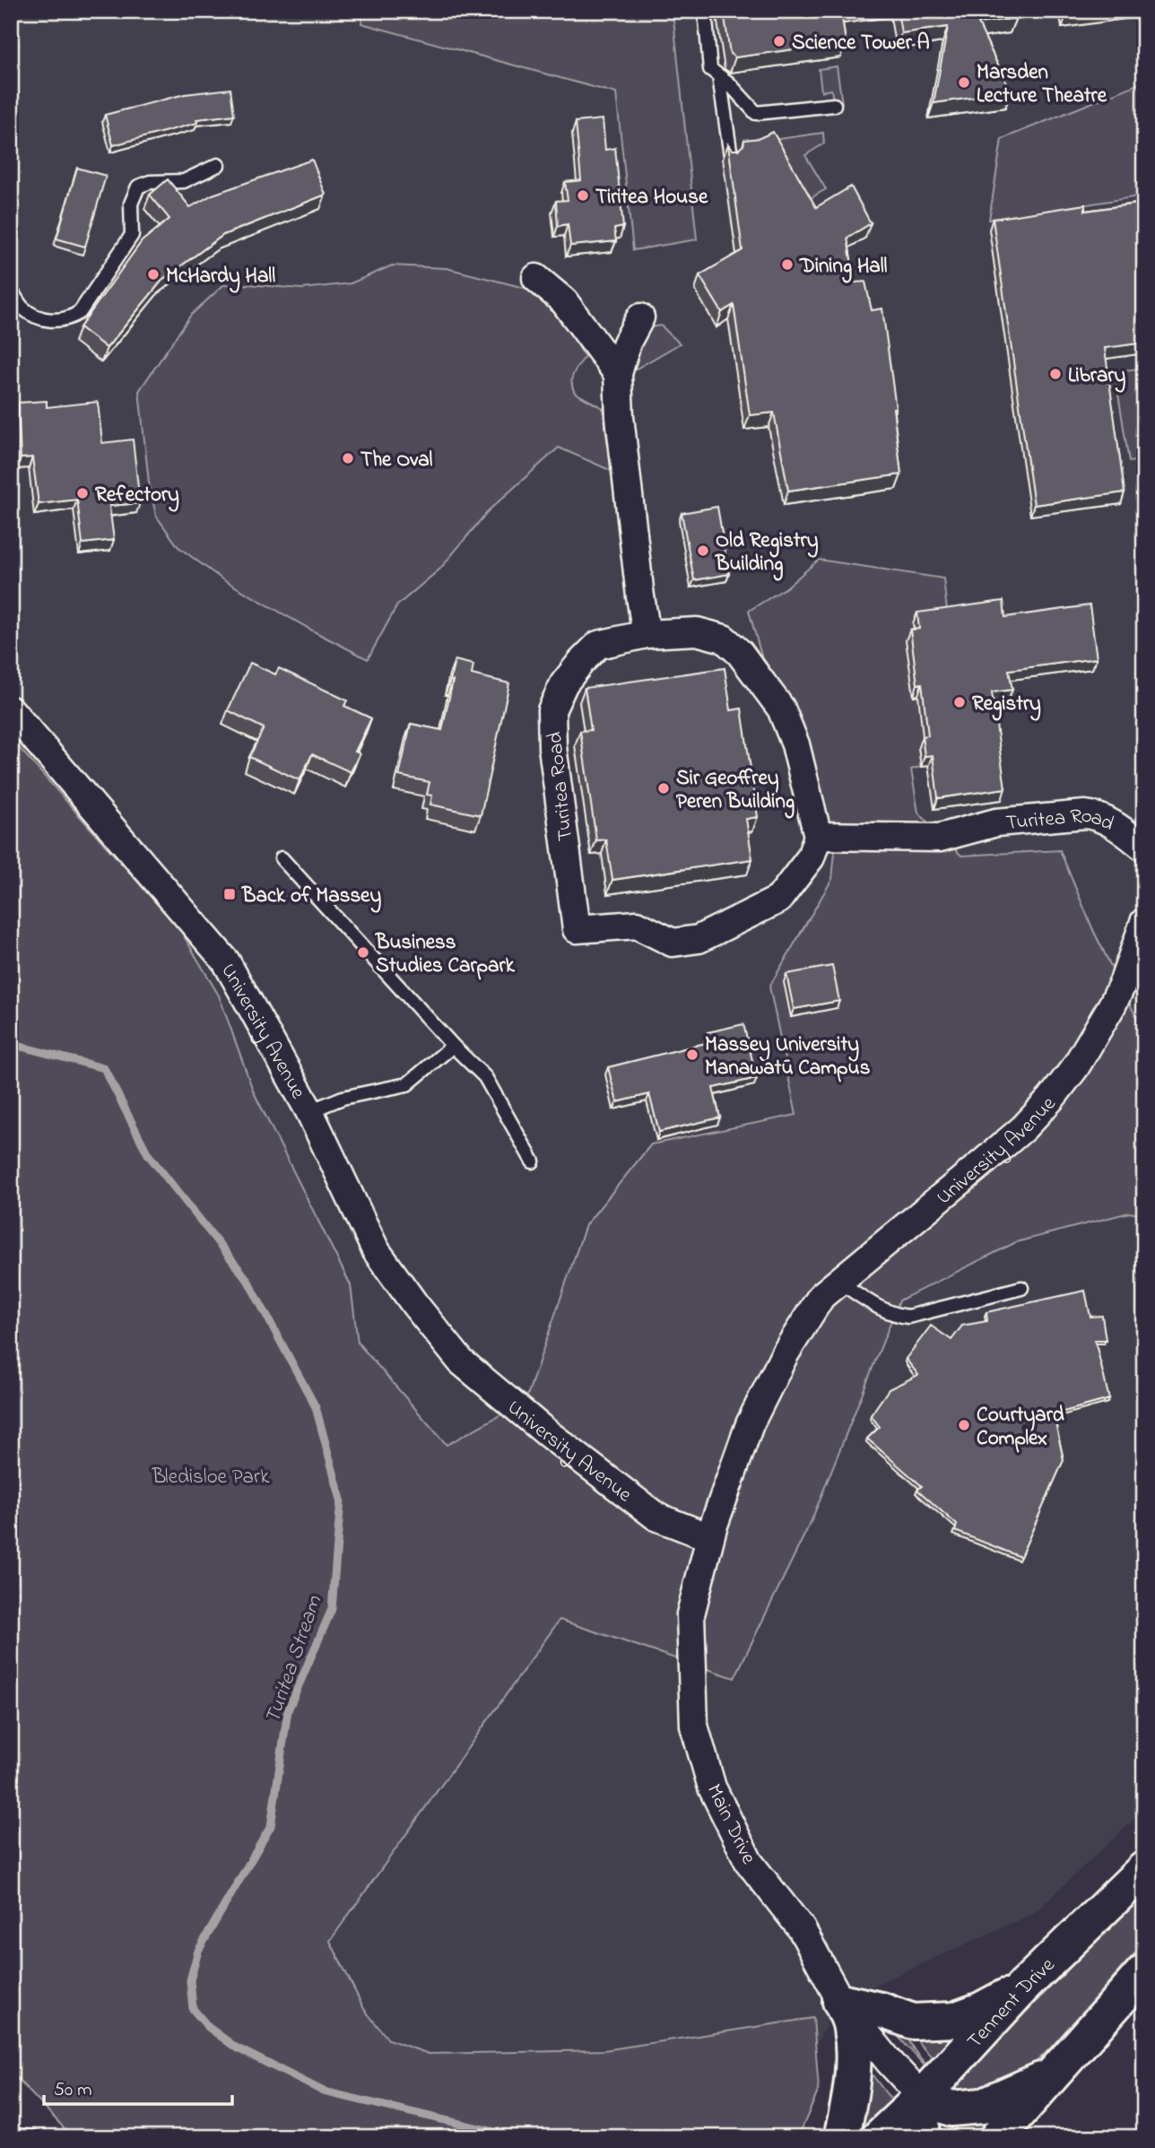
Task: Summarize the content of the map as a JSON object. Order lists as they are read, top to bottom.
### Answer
{
  "streets": {
    "main road": ["Tennent Drive"],
    "street": ["Turitea Road", "University Avenue", "Main Drive"]
  },
  "crossings": [
    ["University Avenue", "Main Drive"],
    ["Main Drive", "Tennent Drive"]
  ],
  "water": ["Turitea Stream"],
  "parks": ["Bledisloe Park"],
  "places": {
    "other": [
      "Science Tower A",
      "Marsden Lecture Theatre",
      "Tiritea House",
      "Dining Hall",
      "McHardy Hall",
      "Library",
      "The Oval",
      "Refectory",
      "Old Registry Building",
      "Registry",
      "Sir Geoffrey Peren Building",
      "Business Studies Carpark",
      "Massey University Manawatū Campus",
      "Courtyard Complex"
    ],
    "transit": ["Back of Massey"]
  },
  "scale_bar": "50 m"
}
